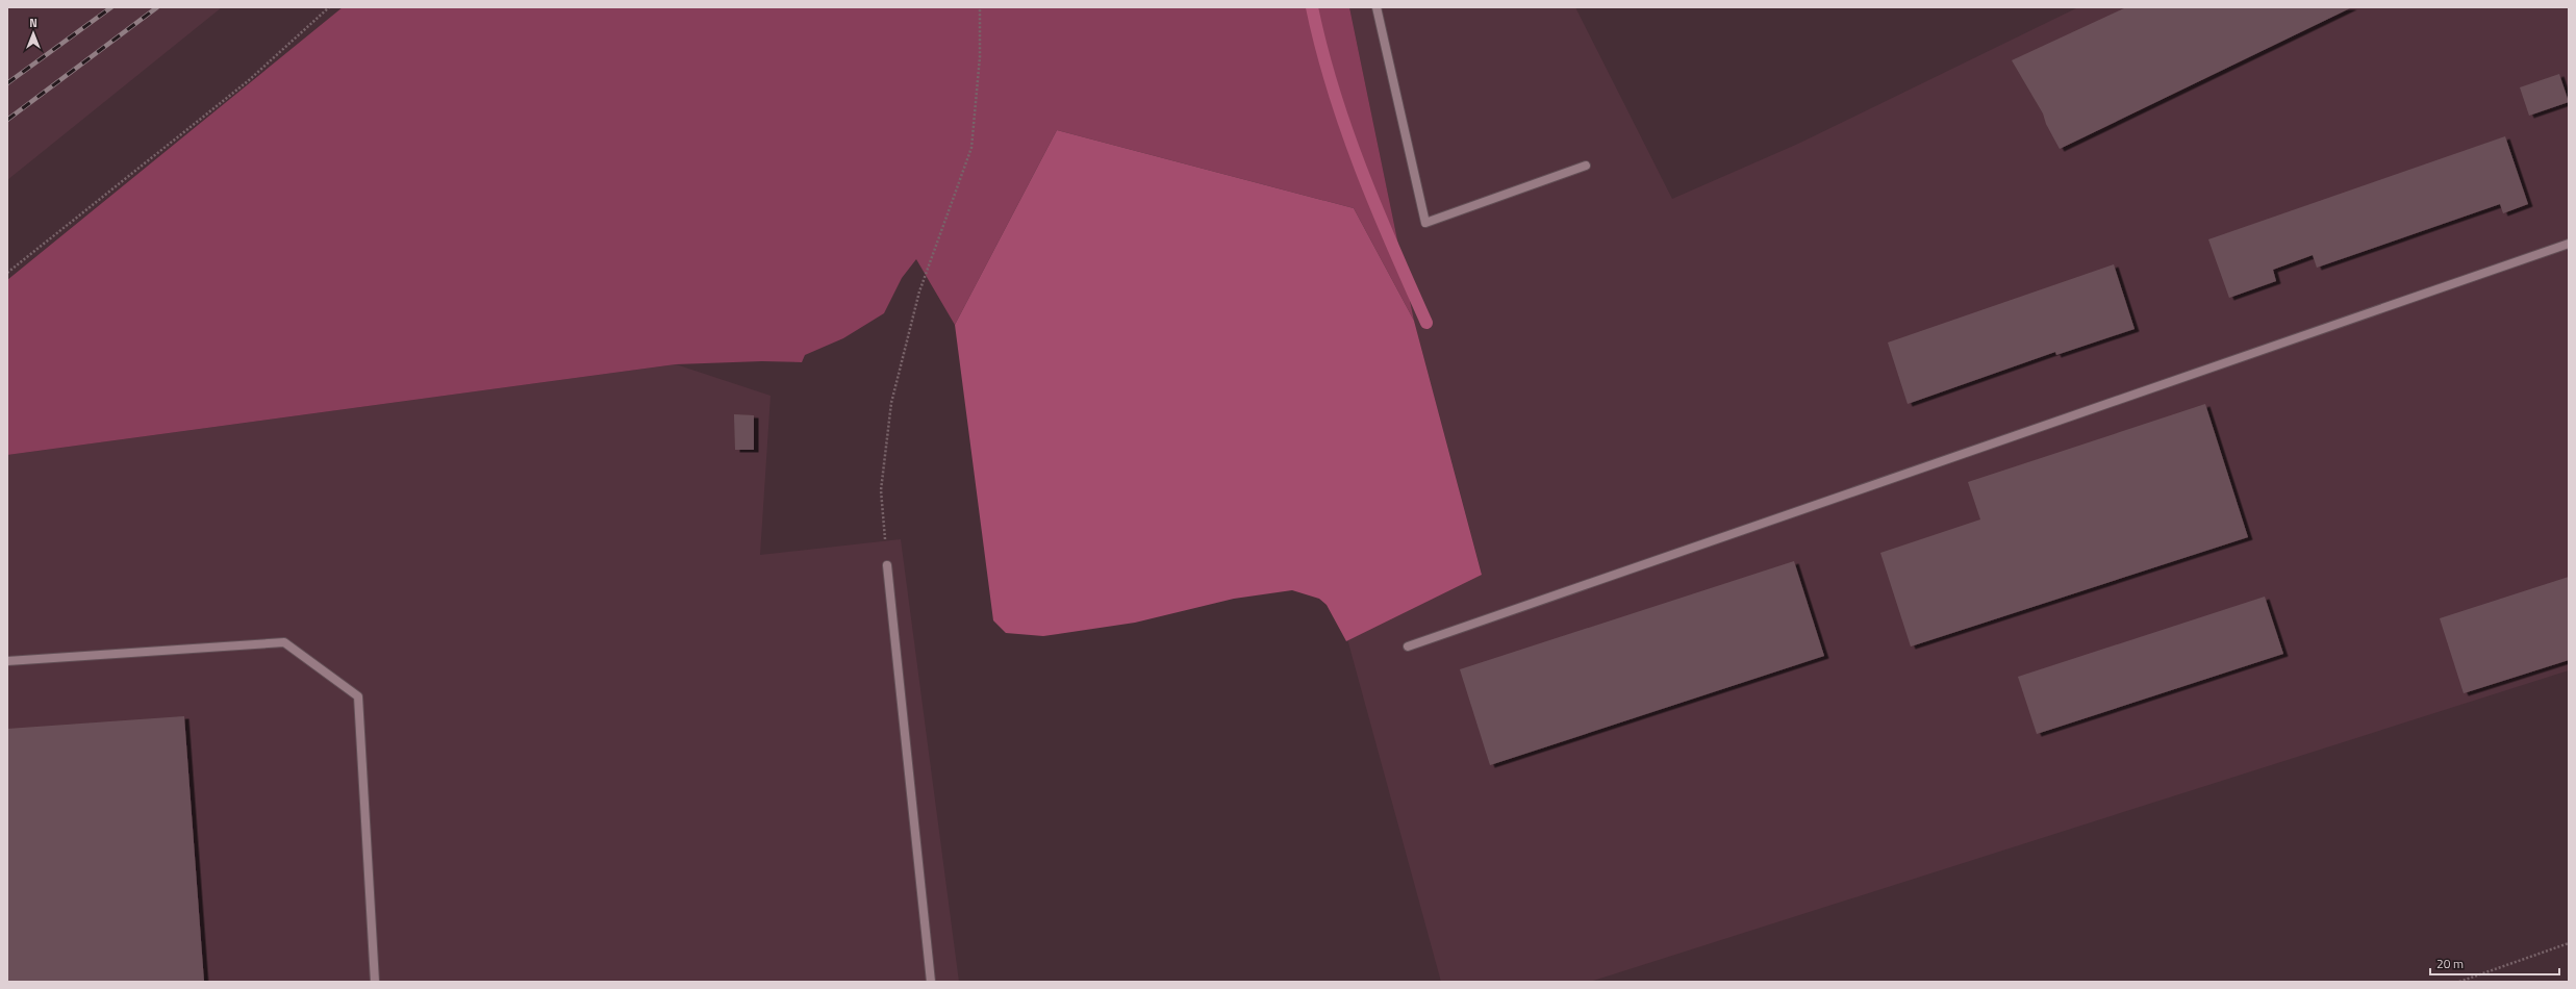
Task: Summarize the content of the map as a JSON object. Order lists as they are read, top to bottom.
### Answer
{
  "scale_bar": "20 m",
  "north": "top"
}
